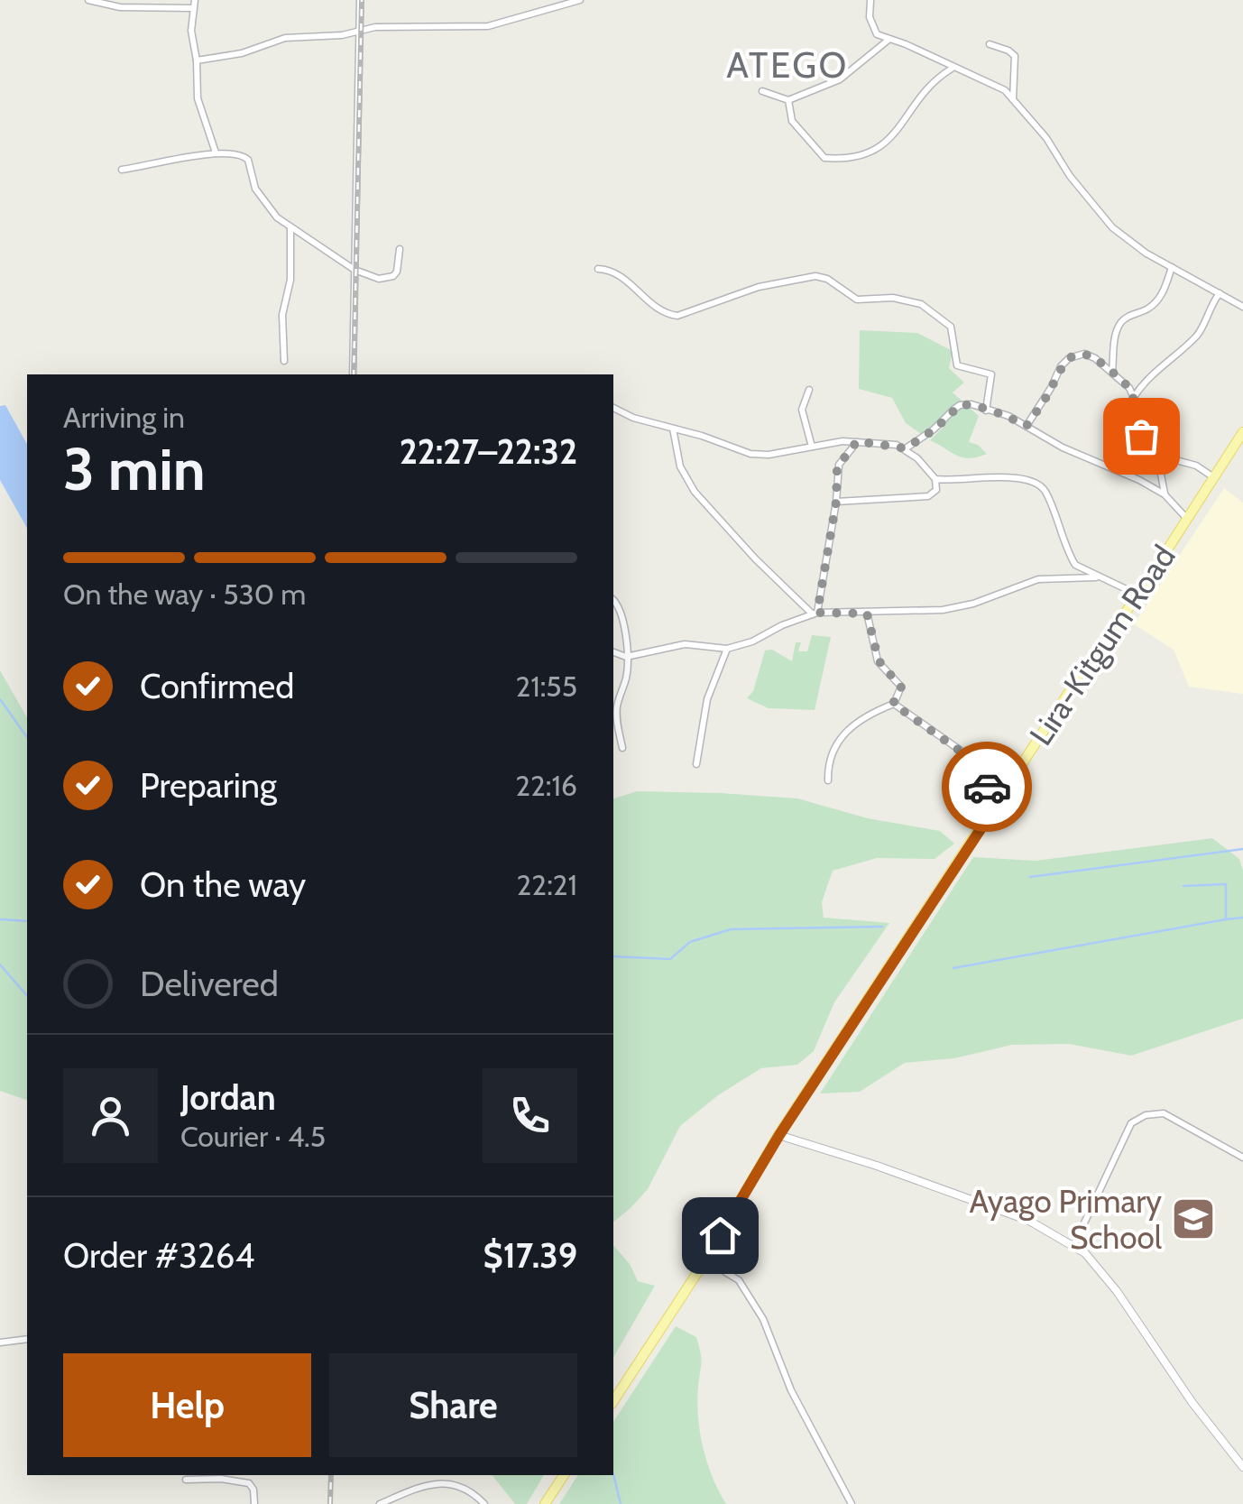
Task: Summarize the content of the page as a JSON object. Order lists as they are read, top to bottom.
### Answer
{
  "streets": {
    "main road": ["Lira-Kitgum Road"]
  },
  "districts": ["ATEGO"],
  "places": {
    "school or university": ["Ayago Primary School"]
  },
  "page": {
    "heading": ["3 min", "Arriving in", "22:27–22:32"],
    "panel": [
      "Jordan",
      "Courier · 4.5",
      "Order #3264",
      "$17.39"
    ],
    "bar": "On the way · 530 m",
    "list": [
      ["Confirmed", "21:55"],
      ["Preparing", "22:16"],
      ["On the way", "22:21"],
      "Delivered"
    ],
    "buttons": ["Help", "Share"]
  }
}
